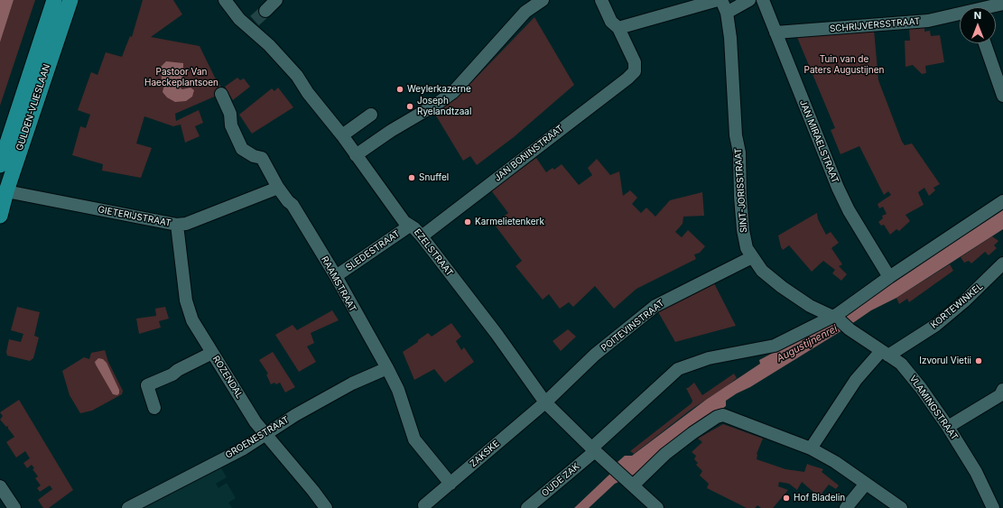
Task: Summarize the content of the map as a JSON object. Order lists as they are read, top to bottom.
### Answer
{
  "streets": {
    "main road": ["GULDEN-VLIESLAAN"],
    "street": [
      "SCHRIJVERSSTRAAT",
      "JAN MIRAELSTRAAT",
      "JAN BONINSTRAAT",
      "SINT-JORISSTRAAT",
      "GIETERIJSTRAAT",
      "SLEDESTRAAT",
      "EZELSTRAAT",
      "RAAMSTRAAT",
      "KORTEWINKEL",
      "POITEVINSTRAAT",
      "ROZENDAL",
      "VLAMINGSTRAAT",
      "GROENESTRAAT",
      "ZAKSKE",
      "OUDE ZAK"
    ]
  },
  "crossings": [
    ["SCHRIJVERSSTRAAT", "JAN MIRAELSTRAAT"],
    ["GULDEN-VLIESLAAN", "GIETERIJSTRAAT"],
    ["JAN BONINSTRAAT", "EZELSTRAAT"],
    ["SINT-JORISSTRAAT", "POITEVINSTRAAT"],
    ["SINT-JORISSTRAAT", "VLAMINGSTRAAT"],
    ["SINT-JORISSTRAAT", "OUDE ZAK"],
    ["GIETERIJSTRAAT", "RAAMSTRAAT"],
    ["GIETERIJSTRAAT", "ROZENDAL"],
    ["SLEDESTRAAT", "EZELSTRAAT"],
    ["SLEDESTRAAT", "RAAMSTRAAT"],
    ["EZELSTRAAT", "POITEVINSTRAAT"],
    ["EZELSTRAAT", "ZAKSKE"],
    ["EZELSTRAAT", "OUDE ZAK"],
    ["RAAMSTRAAT", "GROENESTRAAT"],
    ["RAAMSTRAAT", "ZAKSKE"],
    ["KORTEWINKEL", "VLAMINGSTRAAT"],
    ["POITEVINSTRAAT", "ZAKSKE"],
    ["ROZENDAL", "GROENESTRAAT"]
  ],
  "water": ["Augustijnenrei"],
  "parks": ["Tuin van de Paters Augustijnen", "Pastoor Van Haeckeplantsoen"],
  "places": [
    "Weylerkazerne",
    "Joseph Ryelandtzaal",
    "Snuffel",
    "Karmelietenkerk",
    "Izvorul Vietii",
    "Hof Bladelin"
  ],
  "north": "top"
}
